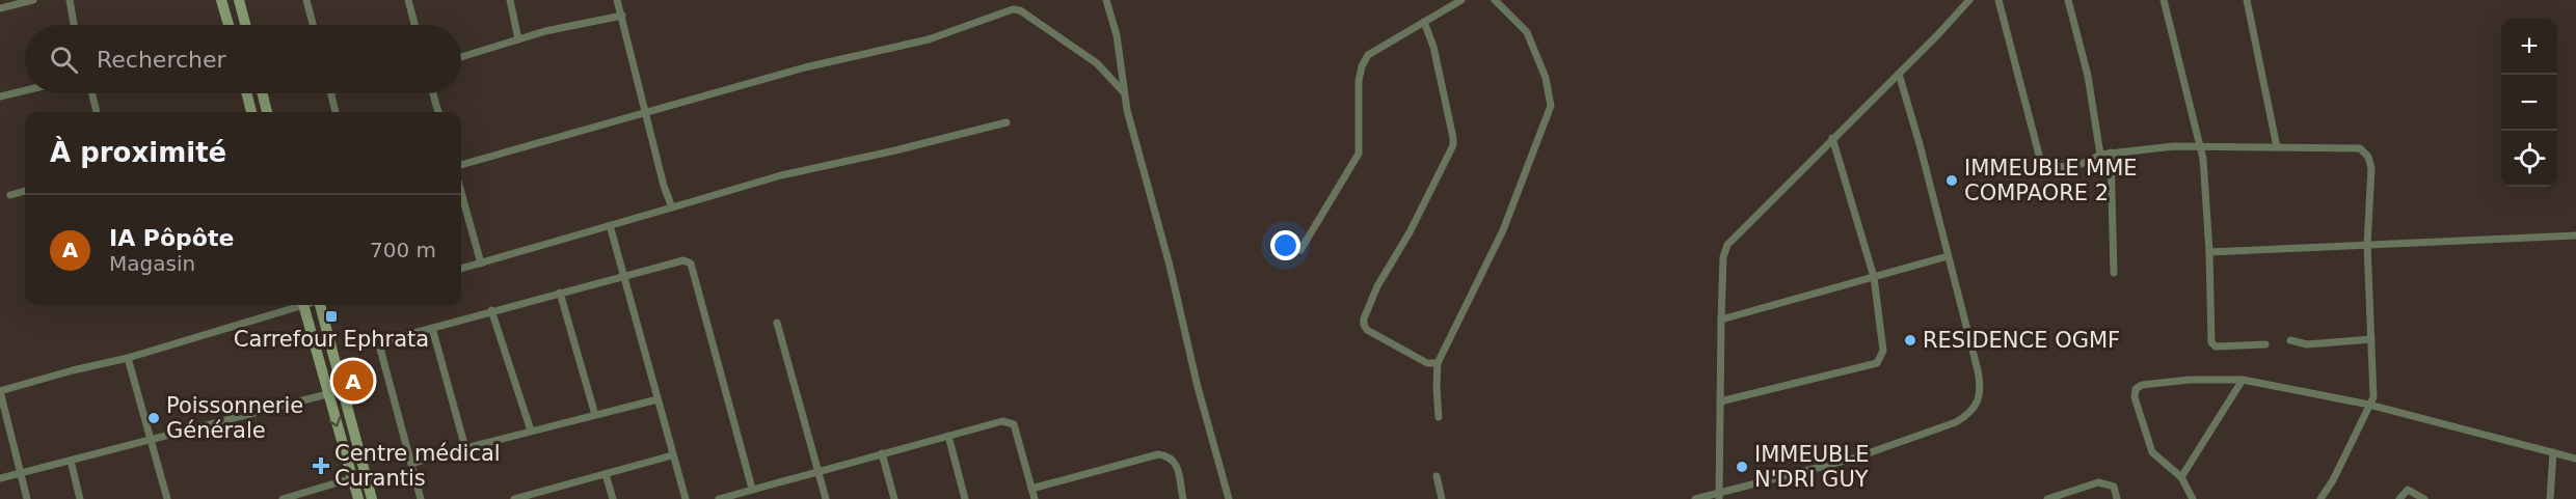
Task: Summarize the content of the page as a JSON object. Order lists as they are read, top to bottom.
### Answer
{
  "places": {
    "other": [
      "IMMEUBLE MME COMPAORE 2",
      "RESIDENCE OGMF",
      "Poissonnerie Générale",
      "IMMEUBLE N'DRI GUY"
    ],
    "transit": ["Carrefour Ephrata"],
    "health": ["Centre médical Curantis"]
  },
  "page": {
    "map_buttons": ["+", "−"],
    "search": "Rechercher",
    "heading": "À proximité",
    "list": [
      {
        "mark": "A",
        "name": "IA Pôpôte",
        "note": "Magasin",
        "value": "700 m"
      }
    ],
    "pins": "A"
  }
}
